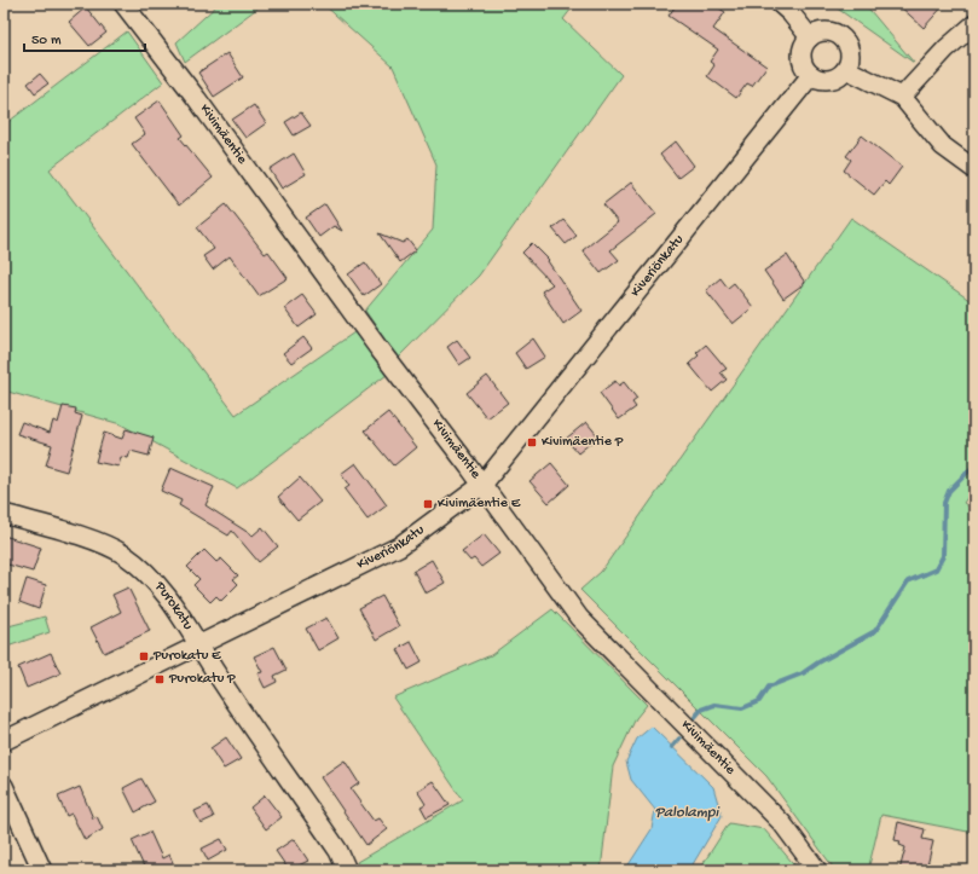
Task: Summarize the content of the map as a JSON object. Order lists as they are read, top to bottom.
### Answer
{
  "streets": {
    "street": ["Kivimäentie", "Kiveriönkatu", "Purokatu"]
  },
  "crossings": [
    ["Kivimäentie", "Kiveriönkatu"],
    ["Kiveriönkatu", "Purokatu"]
  ],
  "water": ["Palolampi"],
  "places": {
    "transit": [
      "Kivimäentie P",
      "Kivimäentie E",
      "Purokatu E",
      "Purokatu P"
    ]
  },
  "scale_bar": "50 m"
}
